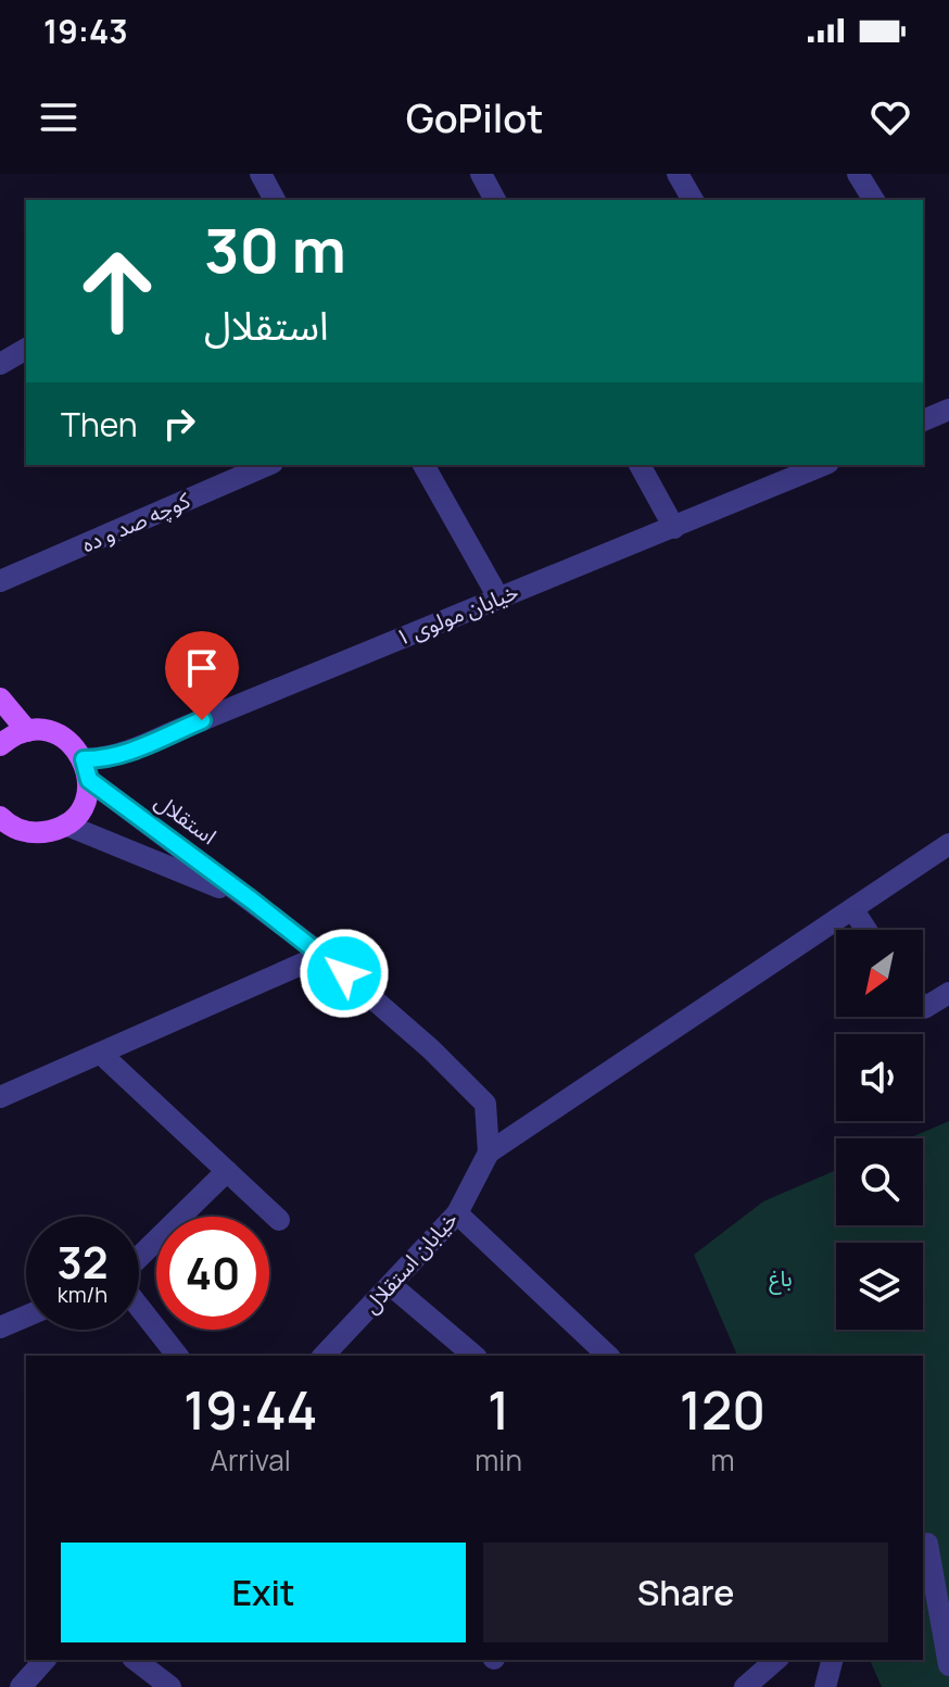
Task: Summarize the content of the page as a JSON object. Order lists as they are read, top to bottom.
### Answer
{
  "streets": {
    "street": [
      "کوچه صد و ده",
      "خیابان مولوی ۱",
      "استقلال",
      "خیابان استقلال"
    ]
  },
  "crossings": [
    ["خیابان مولوی ۱", "استقلال"]
  ],
  "parks": ["باغ"],
  "north": "bottom left",
  "page": {
    "status": "19:43",
    "header": "GoPilot",
    "turn": ["30 m", "استقلال"],
    "then": "Then",
    "speed": "32 km/h",
    "limit": "40",
    "eta": [
      "19:44",
      "Arrival",
      "1",
      "min",
      "120",
      "m"
    ],
    "buttons": ["Exit", "Share"]
  }
}
